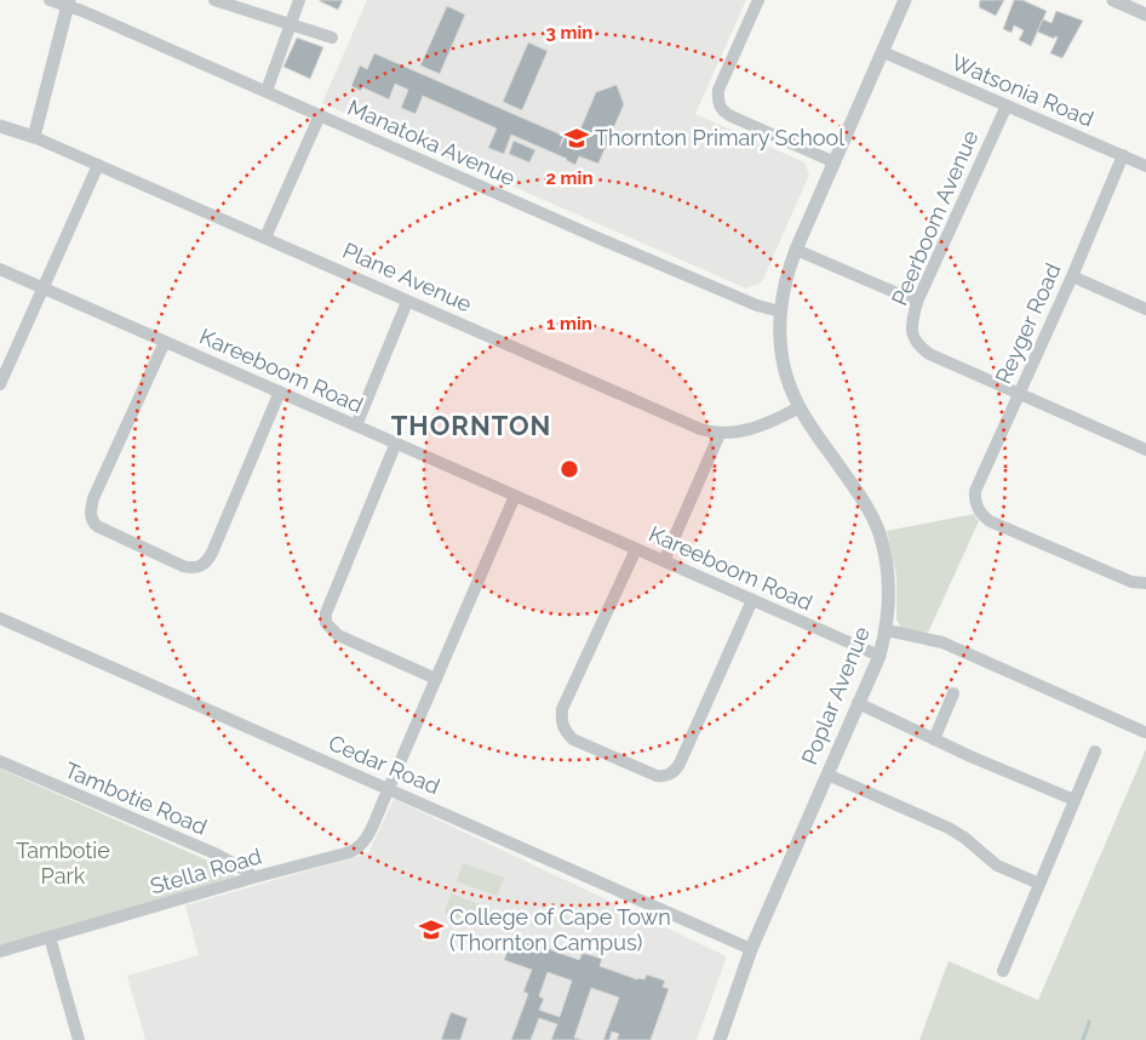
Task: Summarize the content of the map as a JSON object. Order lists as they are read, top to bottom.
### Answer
{
  "streets": {
    "street": [
      "Watsonia Road",
      "Manatoka Avenue",
      "Peerboom Avenue",
      "Plane Avenue",
      "Reyger Road",
      "Kareeboom Road",
      "Poplar Avenue",
      "Cedar Road",
      "Tambotie Road",
      "Stella Road"
    ]
  },
  "crossings": [
    ["Watsonia Road", "Peerboom Avenue"],
    ["Watsonia Road", "Reyger Road"],
    ["Watsonia Road", "Poplar Avenue"],
    ["Manatoka Avenue", "Poplar Avenue"],
    ["Peerboom Avenue", "Reyger Road"],
    ["Plane Avenue", "Poplar Avenue"],
    ["Kareeboom Road", "Poplar Avenue"],
    ["Kareeboom Road", "Stella Road"],
    ["Poplar Avenue", "Cedar Road"],
    ["Cedar Road", "Stella Road"],
    ["Tambotie Road", "Stella Road"]
  ],
  "districts": ["THORNTON"],
  "parks": ["Tambotie Park"],
  "places": {
    "school or university": ["Thornton Primary School", "College of Cape Town (Thornton Campus)"]
  },
  "rings": ["3 min", "2 min", "1 min"]
}
